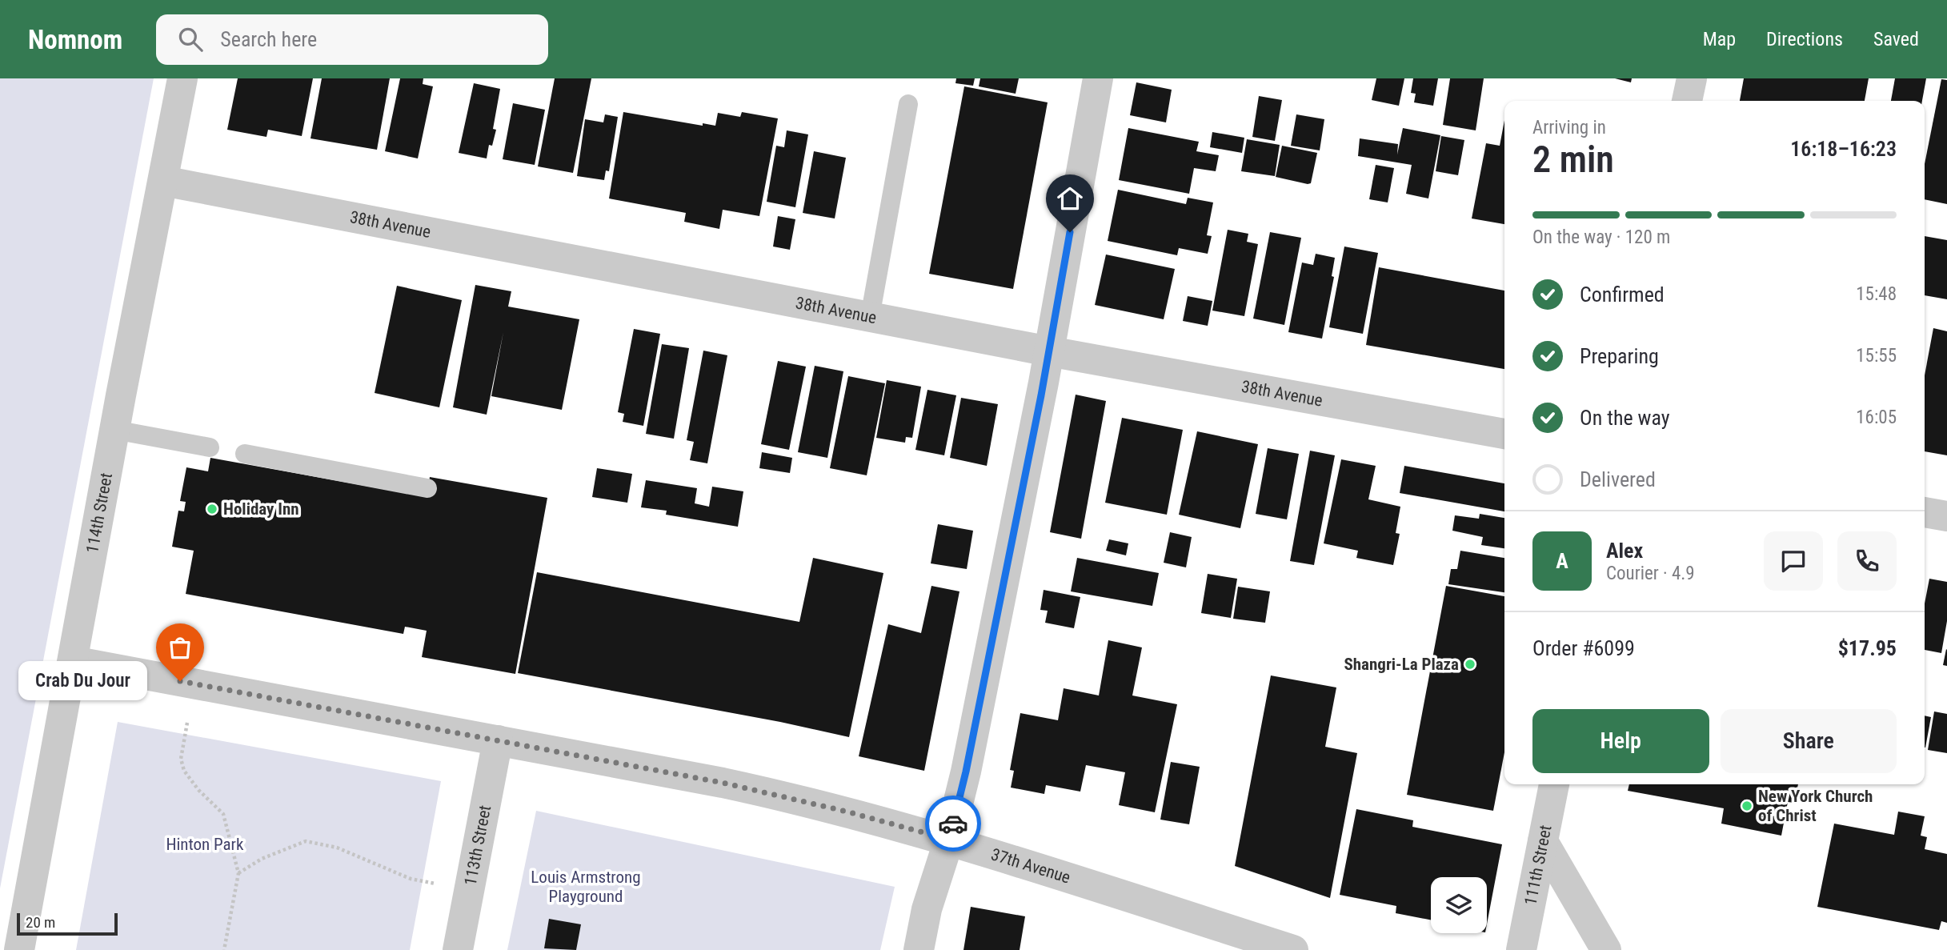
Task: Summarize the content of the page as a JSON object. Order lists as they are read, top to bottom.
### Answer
{
  "streets": {
    "street": [
      "38th Avenue",
      "114th Street",
      "113th Street",
      "111th Street",
      "37th Avenue"
    ]
  },
  "crossings": [
    ["38th Avenue", "114th Street"],
    ["114th Street", "37th Avenue"],
    ["113th Street", "37th Avenue"]
  ],
  "parks": ["Hinton Park", "Louis Armstrong Playground"],
  "places": [
    "Holiday Inn",
    "Shangri-La Plaza",
    "Crab Du Jour",
    "New York Church of Christ"
  ],
  "scale_bar": "20 m",
  "page": {
    "header": "Nomnom",
    "search": "Search here",
    "nav": ["Map", "Directions", "Saved"],
    "heading": ["2 min", "Arriving in", "16:18–16:23"],
    "panel": [
      "Alex",
      "Courier · 4.9",
      "Order #6099",
      "$17.95"
    ],
    "bar": "On the way · 120 m",
    "list": [
      ["Confirmed", "15:48"],
      ["Preparing", "15:55"],
      ["On the way", "16:05"],
      "Delivered"
    ],
    "round": "A",
    "bubble": "Crab Du Jour",
    "buttons": ["Help", "Share"],
    "scale": "20 m"
  }
}
